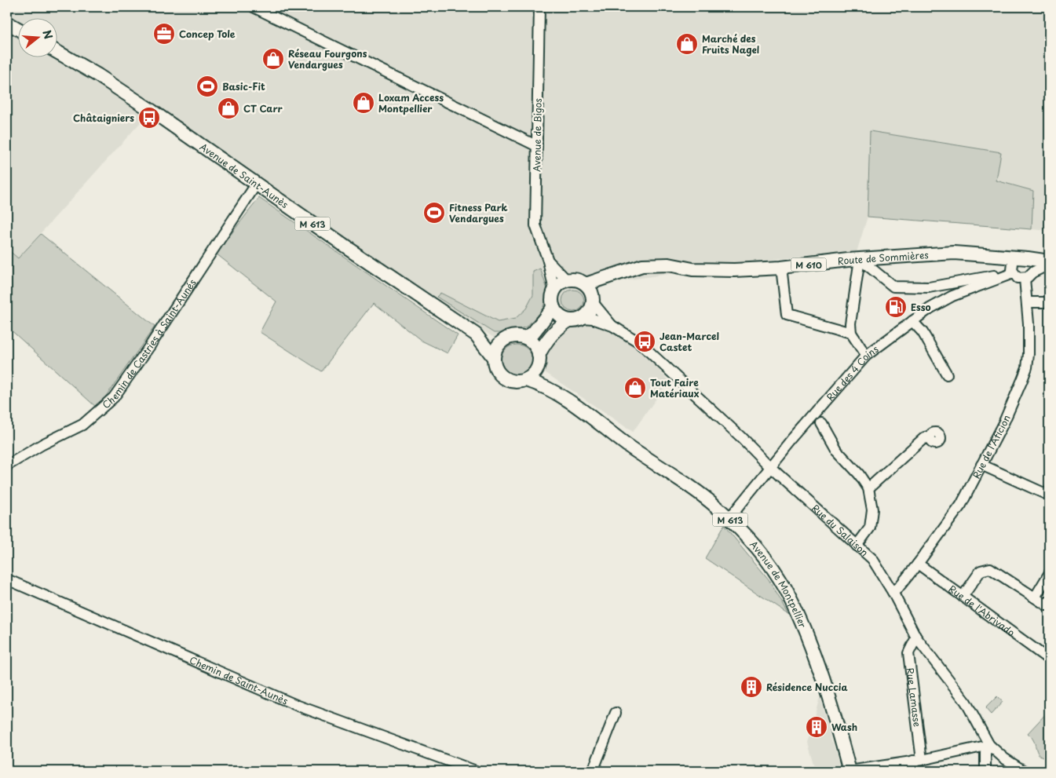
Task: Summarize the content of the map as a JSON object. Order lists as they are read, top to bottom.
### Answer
{
  "streets": {
    "main road": [
      "Avenue de Saint-Aunès",
      "M 613",
      "Route de Sommières",
      "M 610",
      "Avenue de Montpellier"
    ],
    "street": [
      "Avenue de Bigos",
      "Chemin de Castries à Saint-Aunés",
      "Rue des 4 Coins",
      "Rue de l'Aficion",
      "Rue du Salaison",
      "Rue de l'Abrivado",
      "Chemin de Saint-Aunès",
      "Rue Lamasse"
    ]
  },
  "crossings": [
    ["Avenue de Bigos", "Route de Sommières"],
    ["Avenue de Bigos", "Rue du Salaison"],
    ["Avenue de Saint-Aunès", "Chemin de Castries à Saint-Aunés"],
    ["Avenue de Saint-Aunès", "Avenue de Montpellier"],
    ["Route de Sommières", "Rue des 4 Coins"],
    ["Route de Sommières", "Rue de l'Aficion"],
    ["Route de Sommières", "Rue du Salaison"],
    ["Rue des 4 Coins", "Rue de l'Aficion"],
    ["Rue des 4 Coins", "Rue du Salaison"],
    ["Rue des 4 Coins", "Avenue de Montpellier"],
    ["Rue de l'Aficion", "Rue du Salaison"],
    ["Rue de l'Aficion", "Rue de l'Abrivado"],
    ["Rue du Salaison", "Rue Lamasse"]
  ],
  "places": {
    "office": ["Concep Tole"],
    "shop": [
      "Marché des Fruits Nagel",
      "Réseau Fourgons Vendargues",
      "Loxam Access Montpellier",
      "CT Carr",
      "Tout Faire Matériaux"
    ],
    "sports": ["Basic-Fit", "Fitness Park Vendargues"],
    "bus stop": ["Châtaigniers", "Jean-Marcel Castet"],
    "fuel station": ["Esso"],
    "building": ["Résidence Nuccia", "Wash"]
  },
  "north": "right"
}
